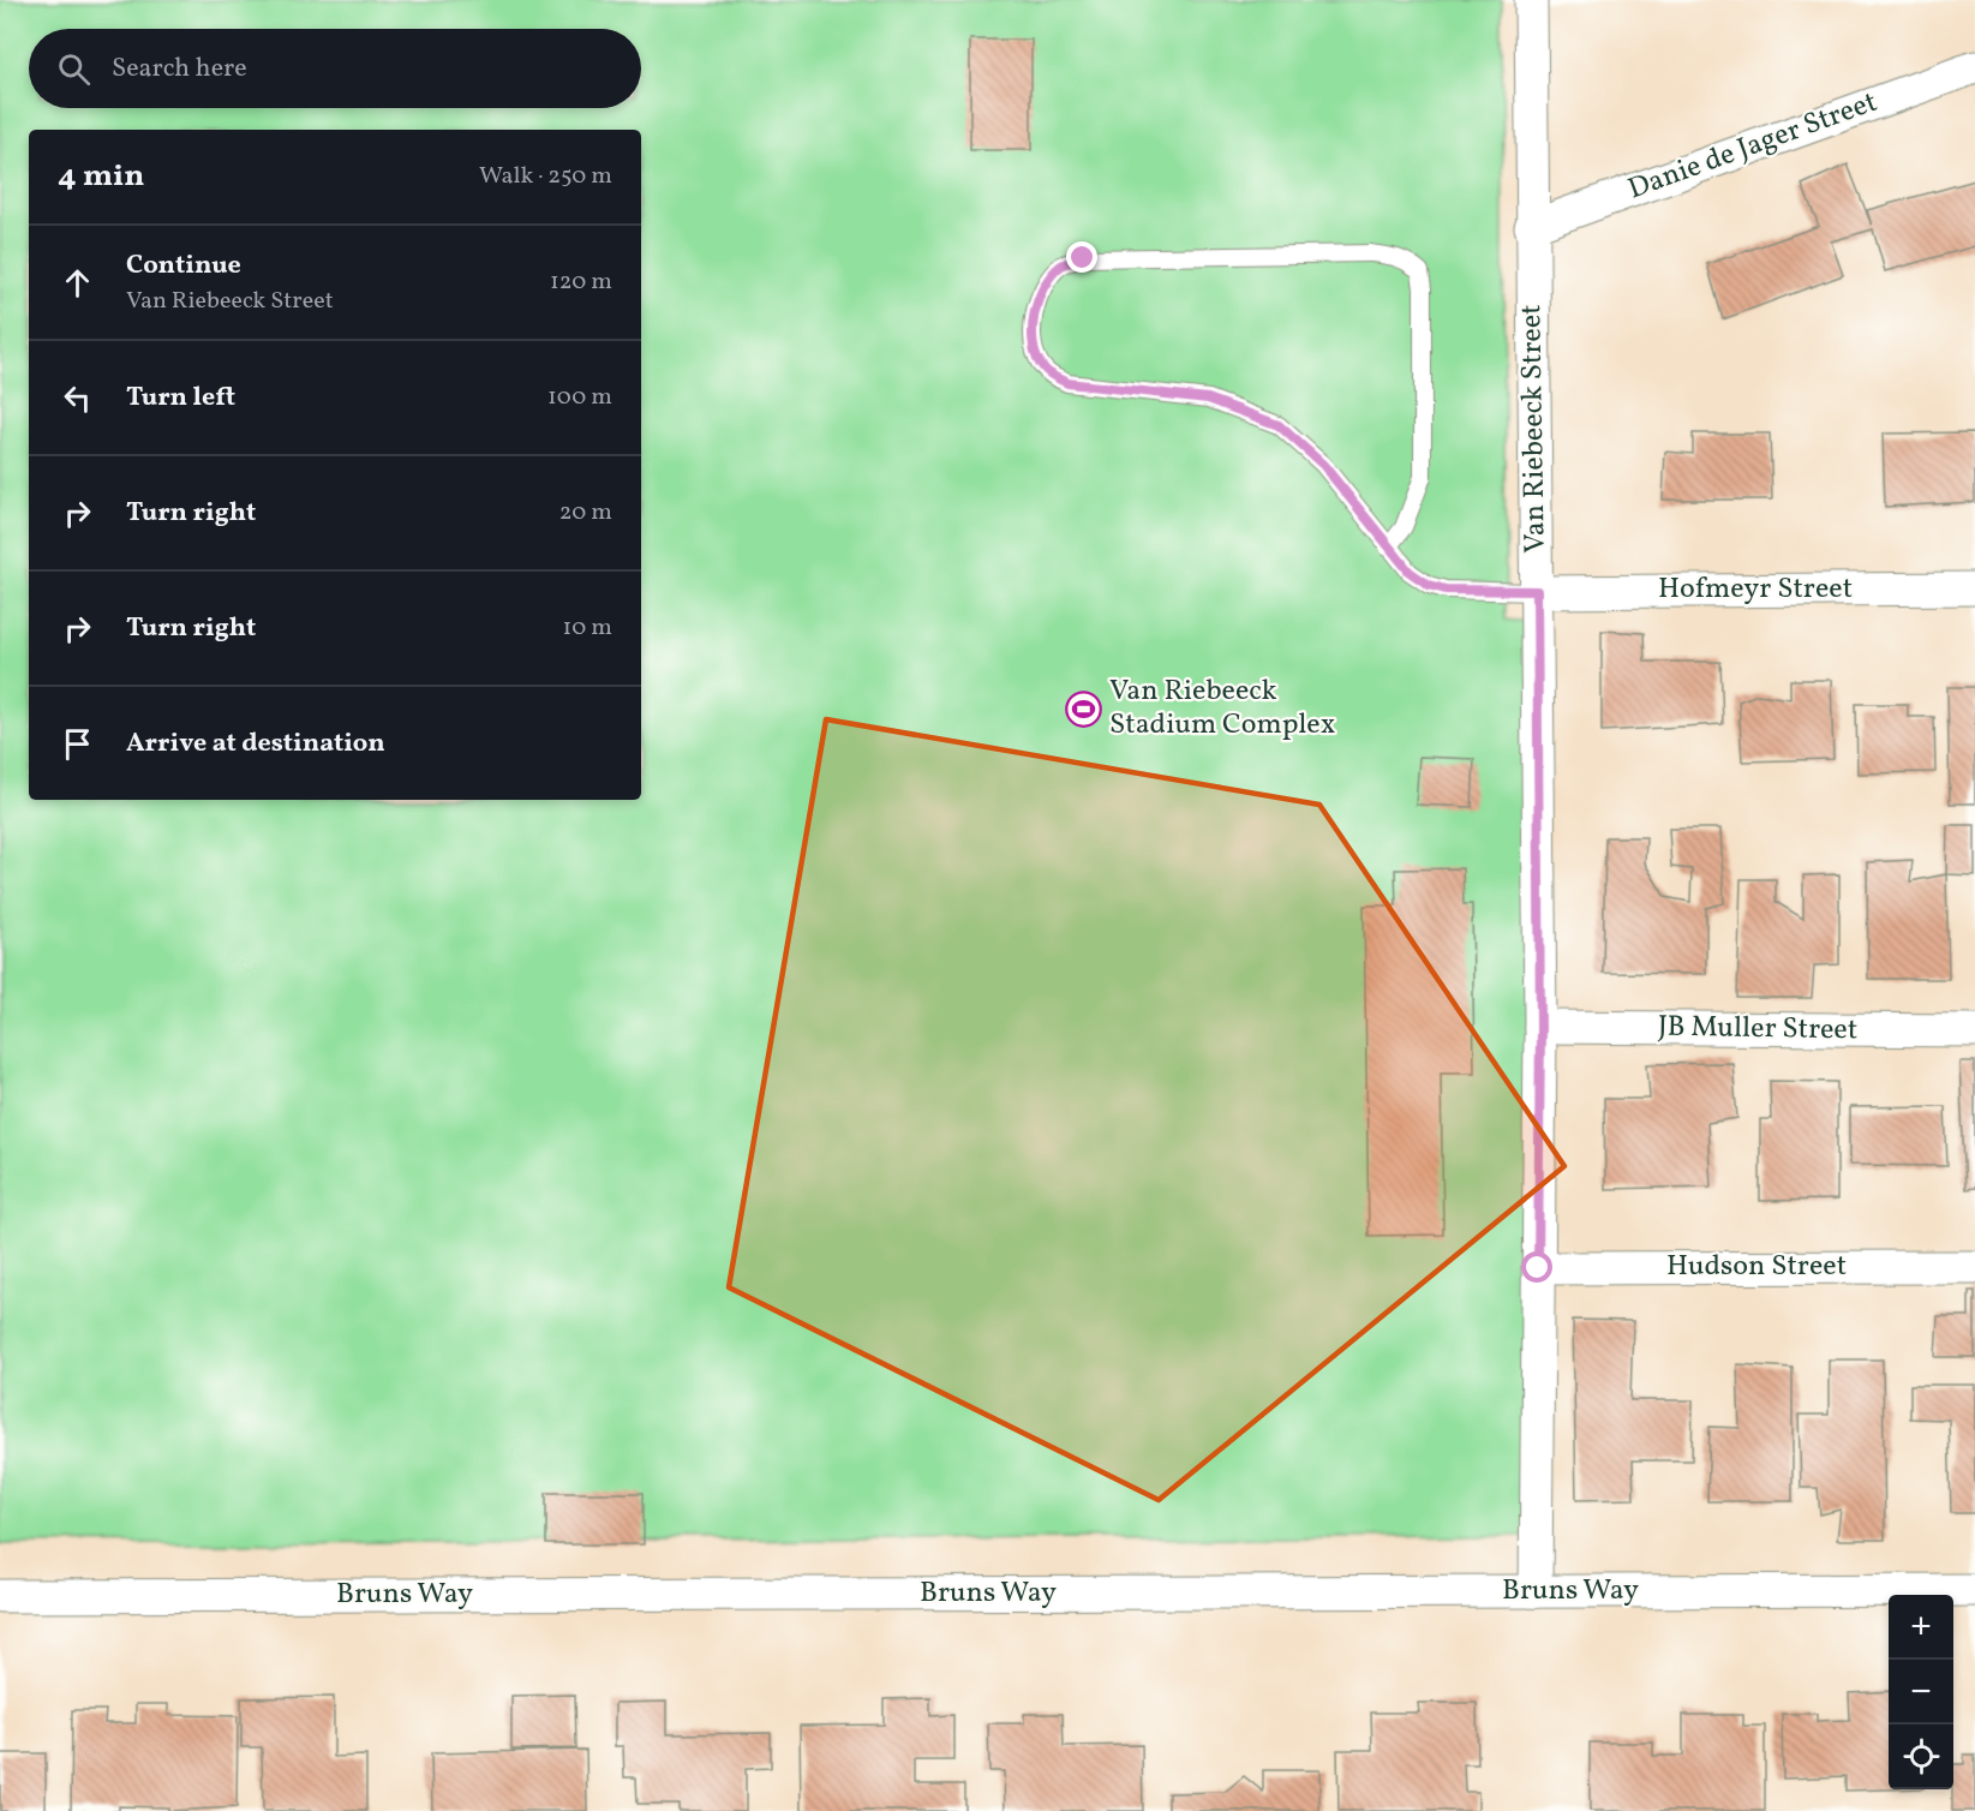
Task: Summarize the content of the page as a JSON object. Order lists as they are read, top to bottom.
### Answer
{
  "streets": {
    "street": [
      "Danie de Jager Street",
      "Van Riebeeck Street",
      "Hofmeyr Street",
      "JB Muller Street",
      "Hudson Street",
      "Bruns Way"
    ]
  },
  "crossings": [
    ["Danie de Jager Street", "Van Riebeeck Street"],
    ["Van Riebeeck Street", "Hofmeyr Street"],
    ["Van Riebeeck Street", "JB Muller Street"],
    ["Van Riebeeck Street", "Hudson Street"],
    ["Van Riebeeck Street", "Bruns Way"]
  ],
  "places": {
    "sports": ["Van Riebeeck Stadium Complex"]
  },
  "page": {
    "search": "Search here",
    "heading": ["4 min", "Walk · 250 m"],
    "list": [
      ["Continue", "Van Riebeeck Street", "120 m"],
      ["Turn left", "100 m"],
      ["Turn right", "20 m"],
      ["Turn right", "10 m"],
      "Arrive at destination"
    ],
    "map_buttons": ["+", "−"]
  }
}
